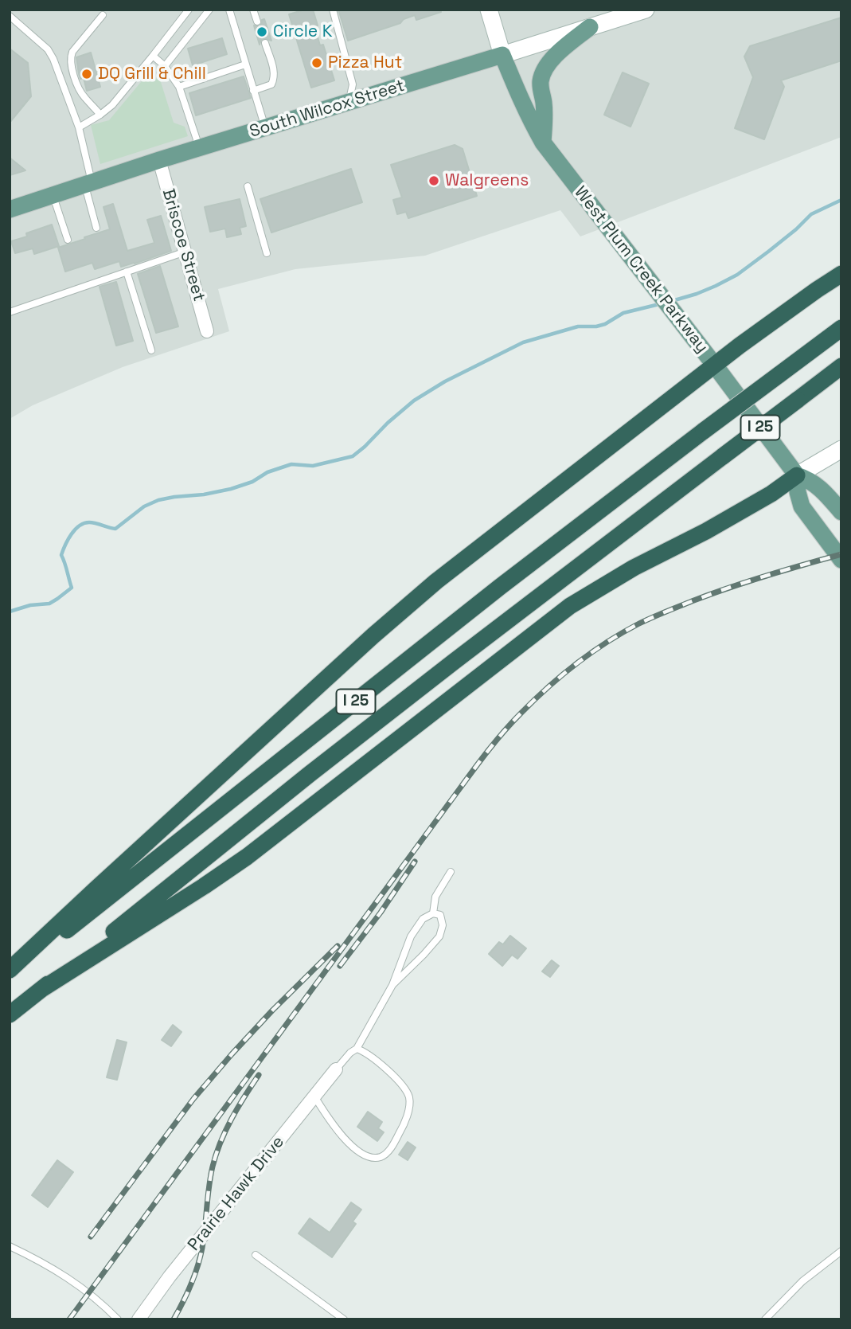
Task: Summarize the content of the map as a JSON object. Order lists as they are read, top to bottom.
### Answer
{
  "streets": {
    "highway": ["I 25"],
    "main road": ["South Wilcox Street", "West Plum Creek Parkway"],
    "street": ["Briscoe Street", "Prairie Hawk Drive"]
  },
  "crossings": [
    ["South Wilcox Street", "Briscoe Street"],
    ["South Wilcox Street", "West Plum Creek Parkway"]
  ],
  "places": [
    "Circle K",
    "Pizza Hut",
    "DQ Grill & Chill",
    "Walgreens"
  ]
}
